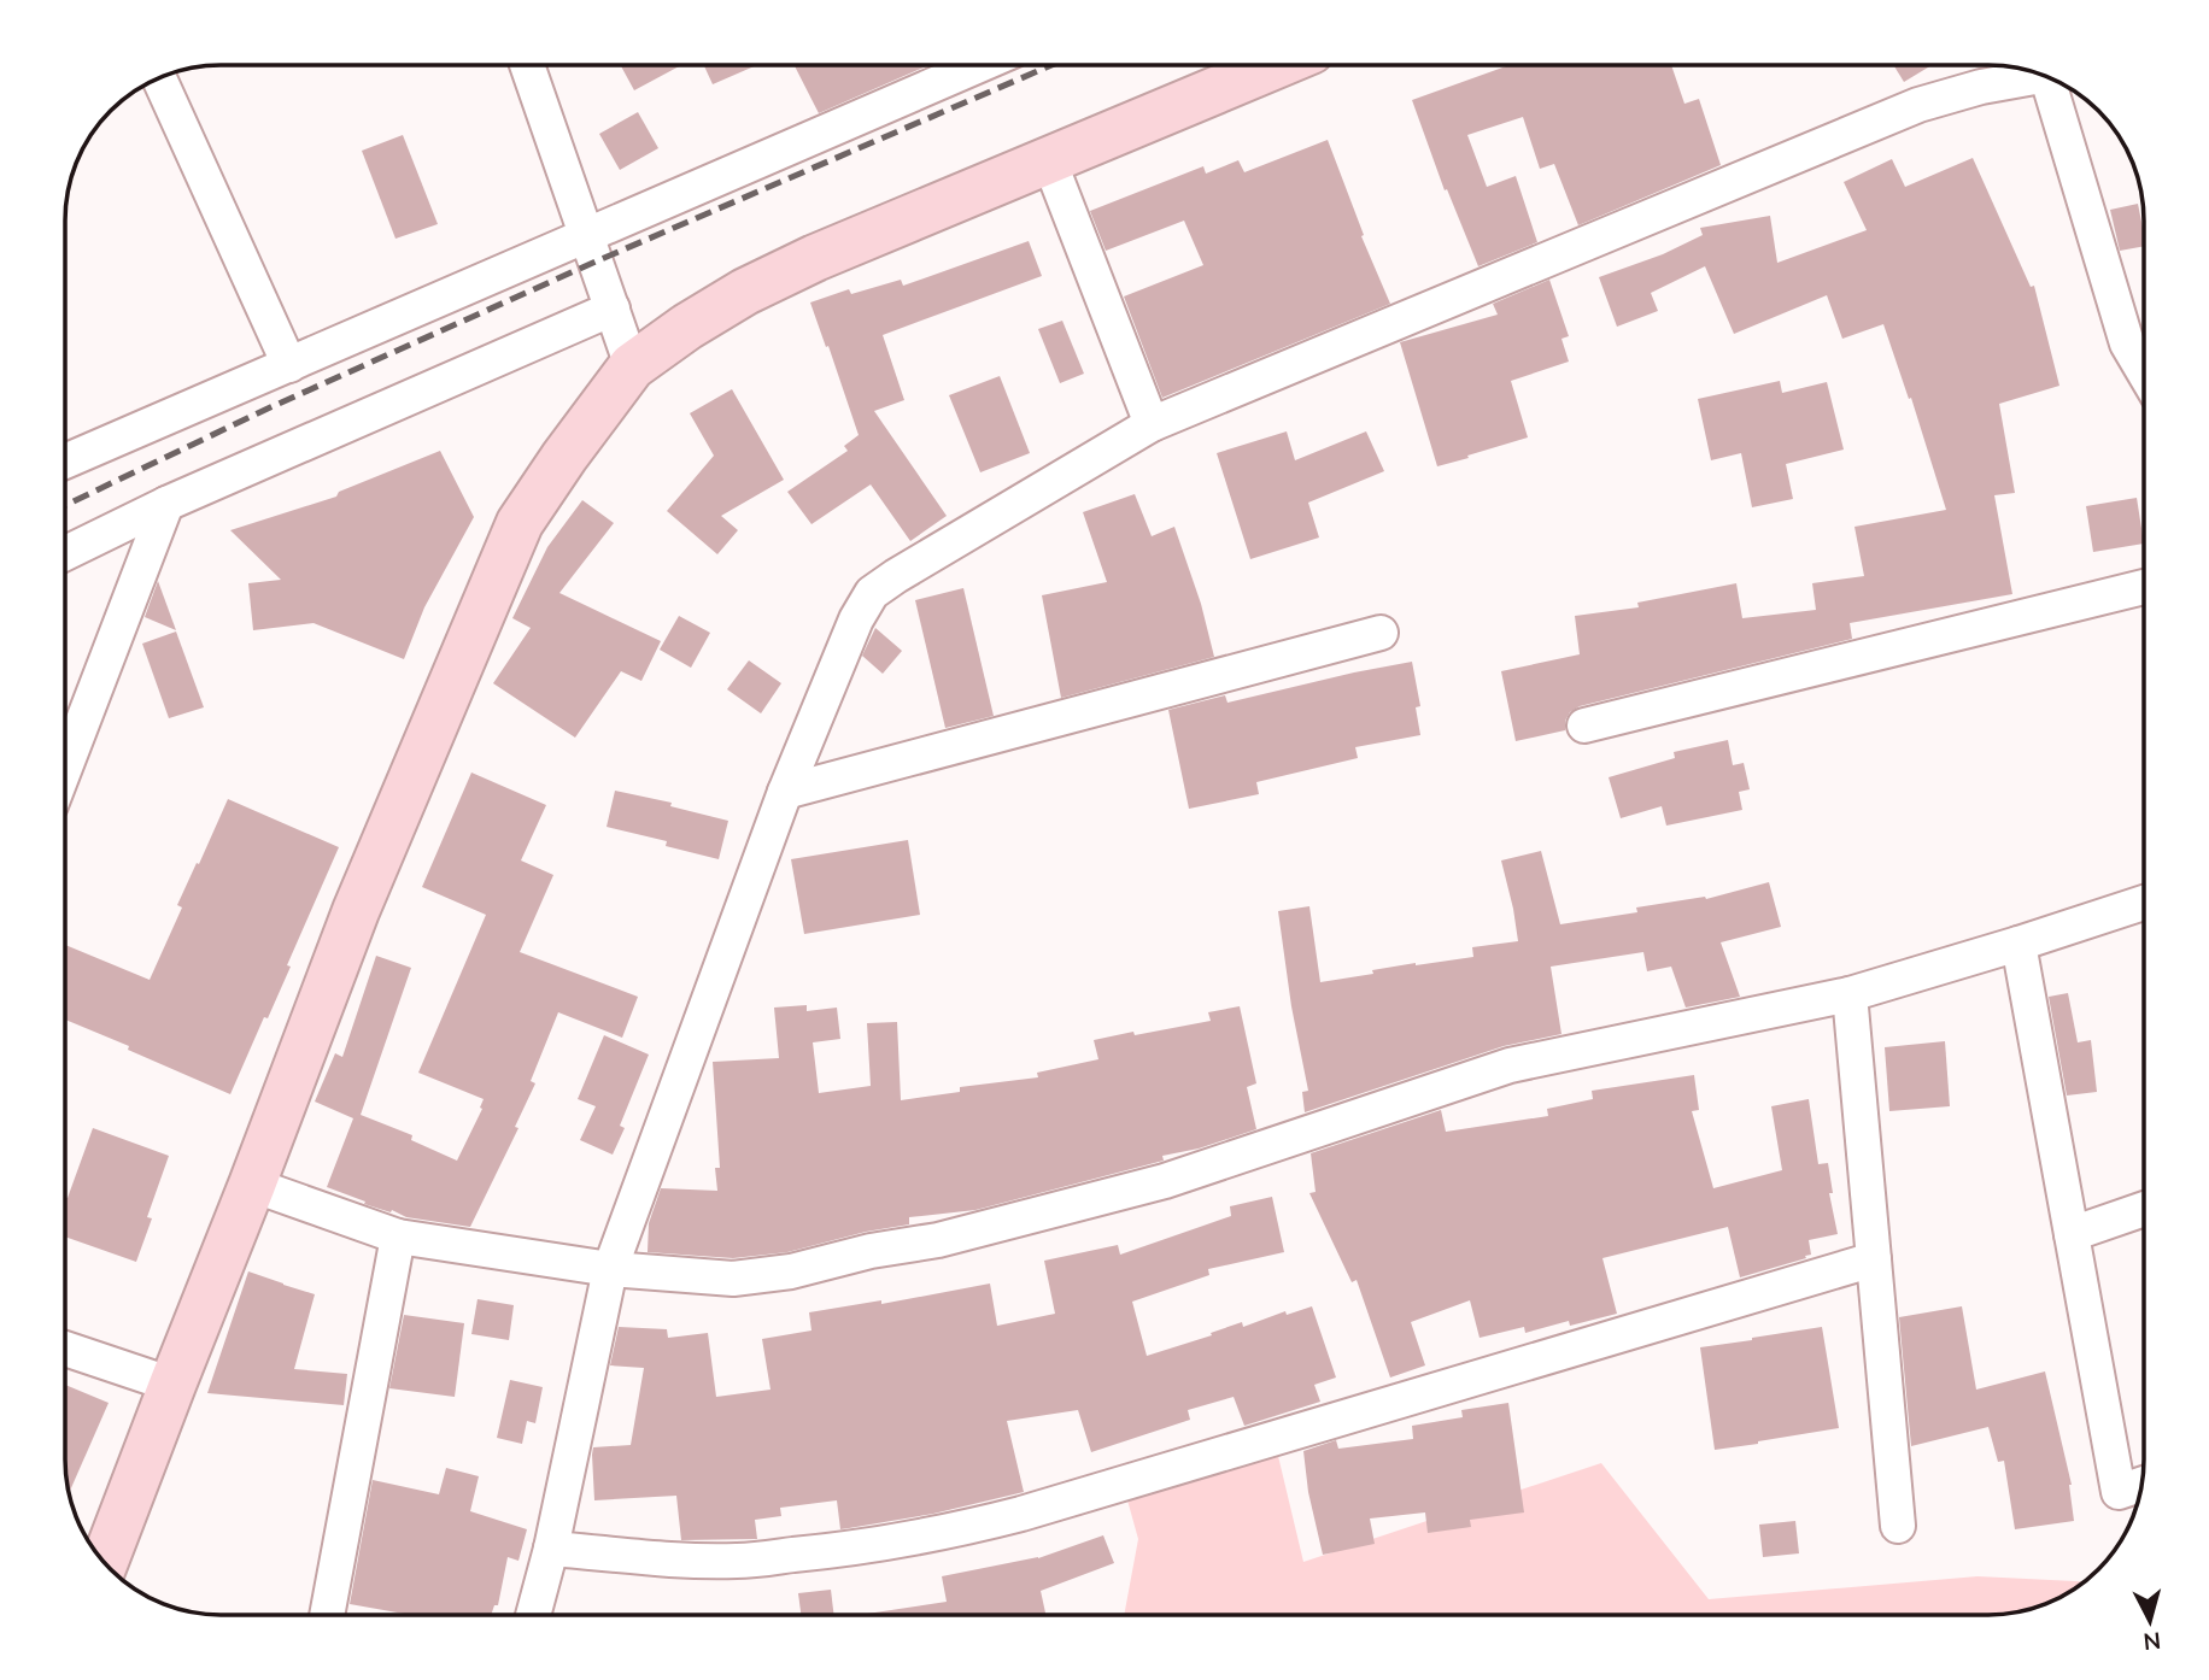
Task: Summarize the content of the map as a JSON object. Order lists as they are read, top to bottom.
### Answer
{
  "north": "bottom"
}
